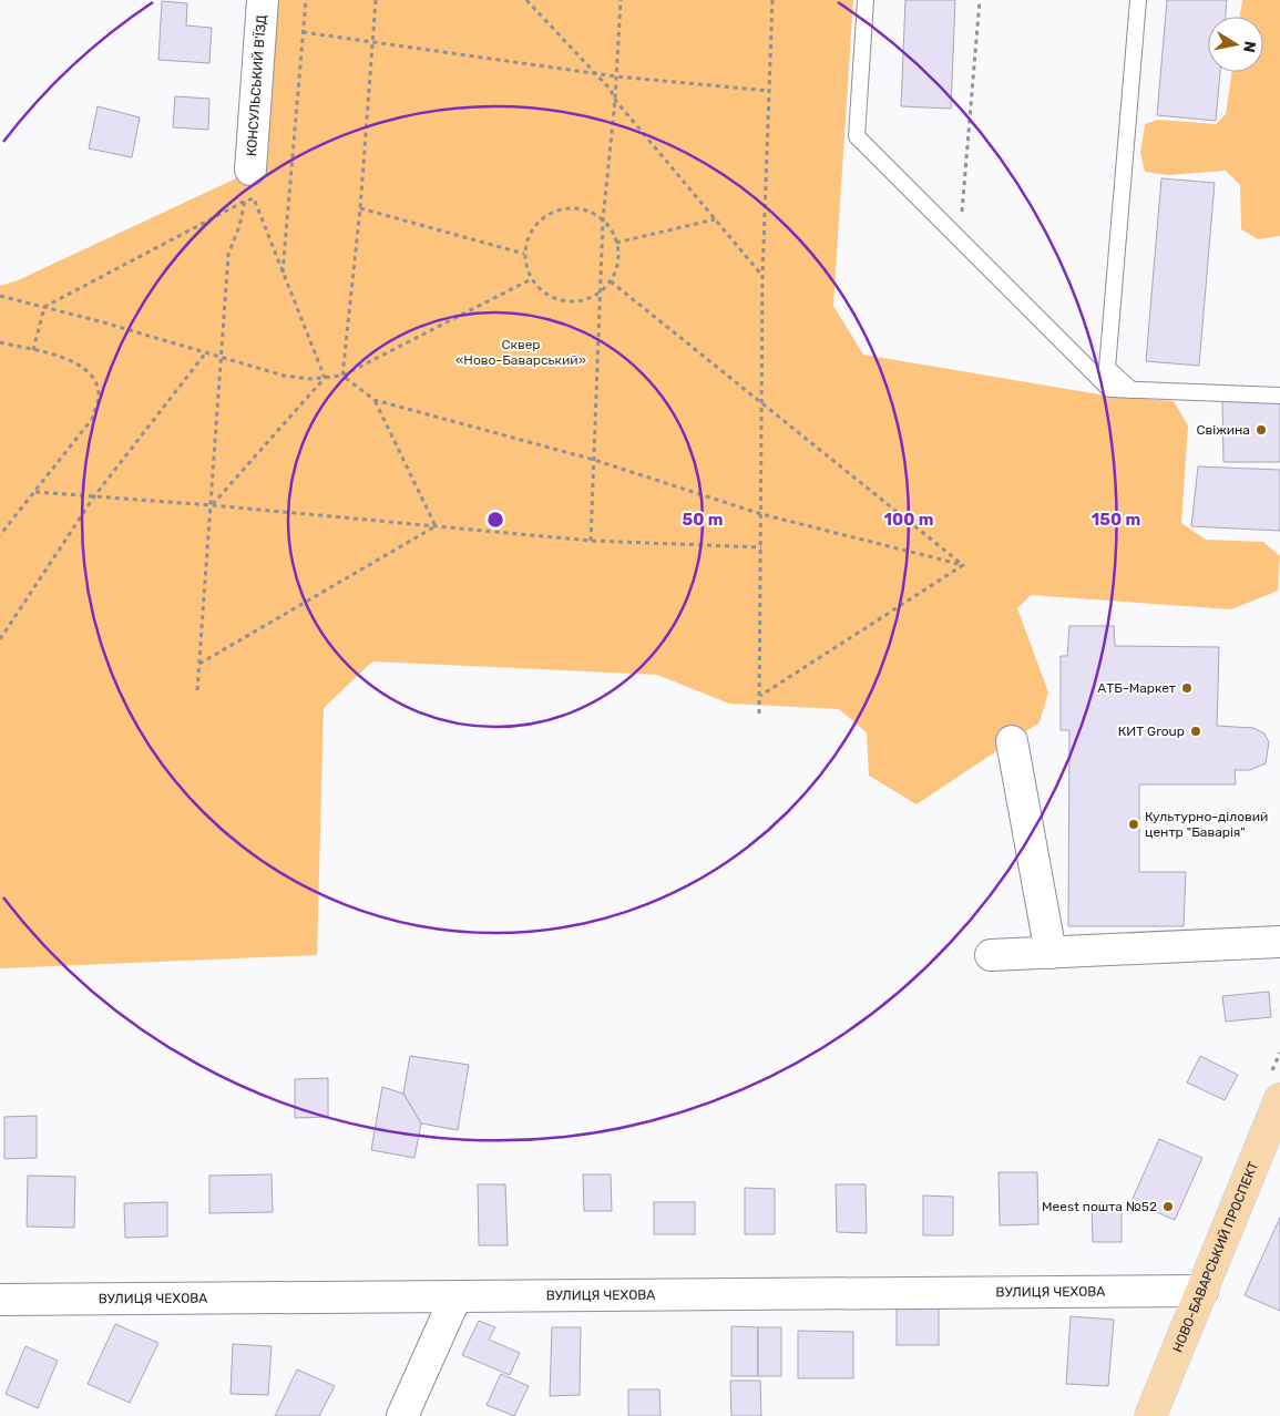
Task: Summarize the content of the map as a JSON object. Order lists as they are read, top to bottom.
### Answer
{
  "streets": {
    "main road": ["НОВО-БАВАРСЬКИЙ ПРОСПЕКТ"],
    "street": ["КОНСУЛЬСЬКИЙ В'ЇЗД", "ВУЛИЦЯ ЧЕХОВА"]
  },
  "crossings": [
    ["НОВО-БАВАРСЬКИЙ ПРОСПЕКТ", "ВУЛИЦЯ ЧЕХОВА"]
  ],
  "parks": ["Сквер «Ново-Баварський»"],
  "places": [
    "Свіжина",
    "АТБ-Маркет",
    "КИТ Group",
    "Культурно-діловий центр \"Баварія\"",
    "Meest пошта №52"
  ],
  "north": "right",
  "rings": ["50 m", "100 m", "150 m"]
}
